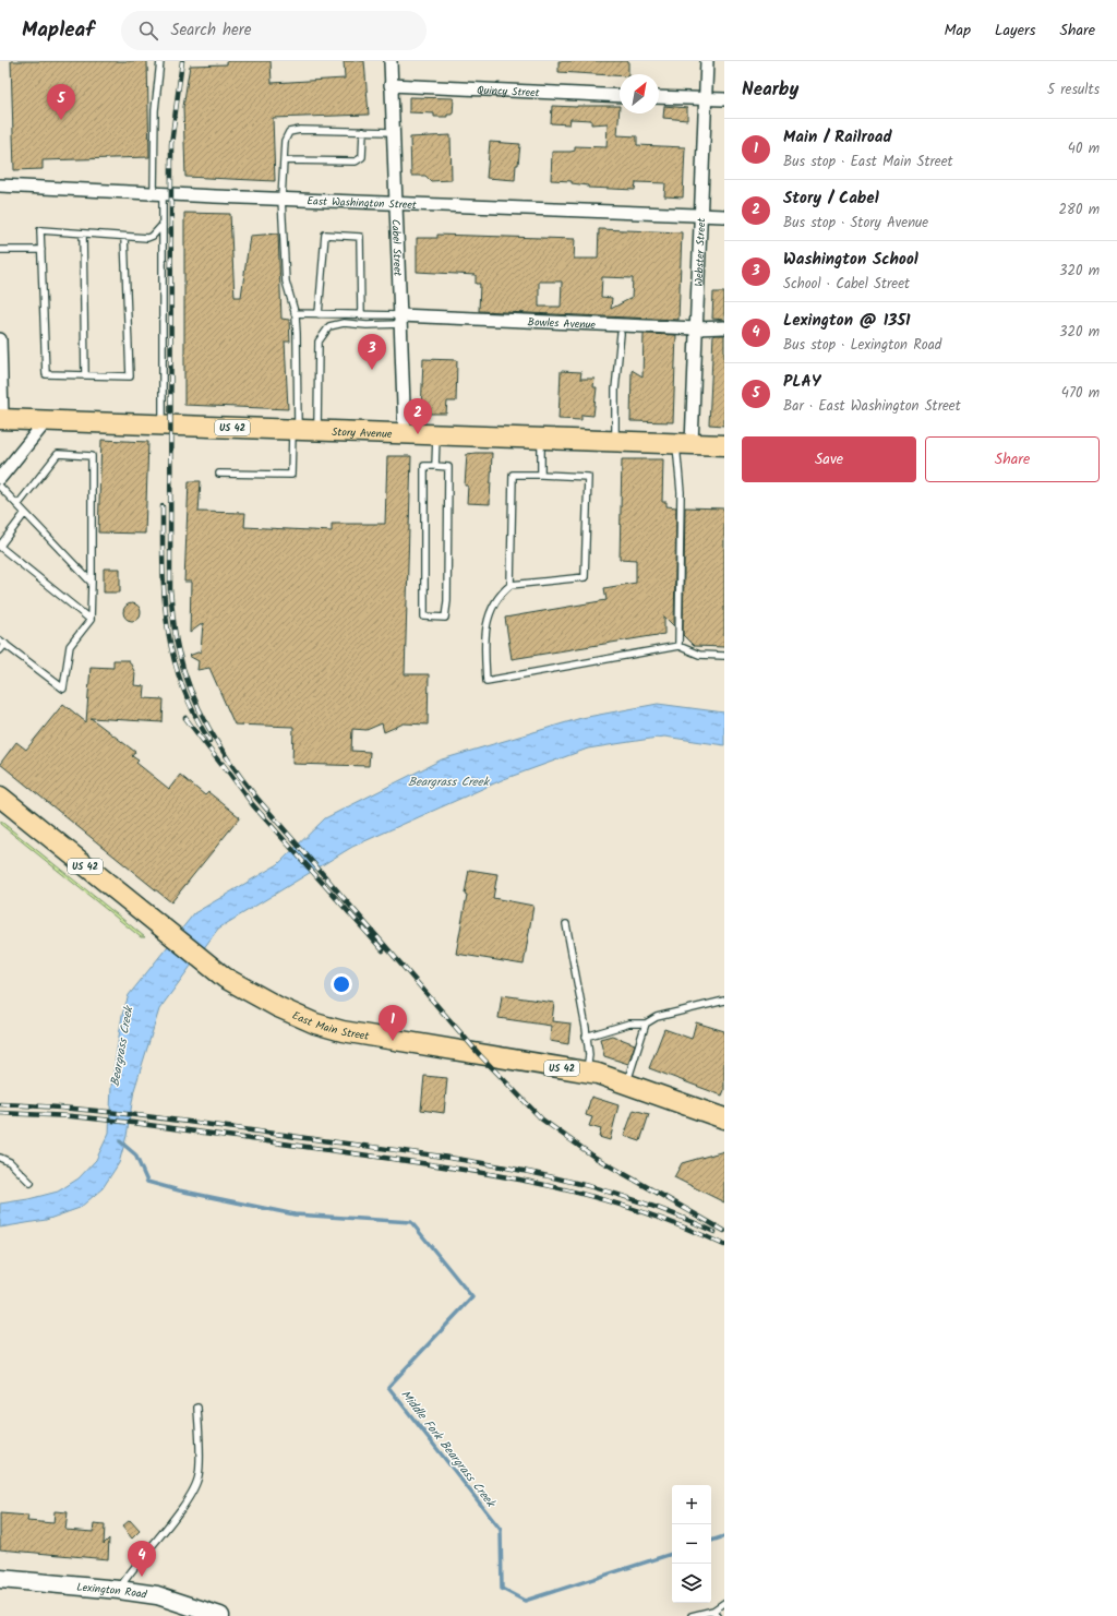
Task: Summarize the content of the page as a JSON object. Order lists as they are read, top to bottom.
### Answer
{
  "streets": {
    "main road": [
      "US 42",
      "Story Avenue",
      "East Main Street",
      "Lexington Road"
    ],
    "street": [
      "Quincy Street",
      "East Washington Street",
      "Cabel Street",
      "Webster Street",
      "Bowles Avenue"
    ]
  },
  "crossings": [
    ["Quincy Street", "Cabel Street"],
    ["East Washington Street", "Cabel Street"],
    ["East Washington Street", "Webster Street"],
    ["Cabel Street", "Bowles Avenue"],
    ["Cabel Street", "Story Avenue"],
    ["Webster Street", "Bowles Avenue"],
    ["Webster Street", "Story Avenue"]
  ],
  "water": ["Beargrass Creek", "Middle Fork Beargrass Creek"],
  "north": "top right",
  "page": {
    "header": "Mapleaf",
    "search": "Search here",
    "nav": ["Map", "Layers", "Share"],
    "heading": ["Nearby", "5 results"],
    "pins": [
      "5",
      "3",
      "2",
      "1",
      "4"
    ],
    "list": [
      {
        "mark": "1",
        "name": "Main / Railroad",
        "note": "Bus stop · East Main Street",
        "value": "40 m"
      },
      {
        "mark": "2",
        "name": "Story / Cabel",
        "note": "Bus stop · Story Avenue",
        "value": "280 m"
      },
      {
        "mark": "3",
        "name": "Washington School",
        "note": "School · Cabel Street",
        "value": "320 m"
      },
      {
        "mark": "4",
        "name": "Lexington @ 1351",
        "note": "Bus stop · Lexington Road",
        "value": "320 m"
      },
      {
        "mark": "5",
        "name": "PLAY",
        "note": "Bar · East Washington Street",
        "value": "470 m"
      }
    ],
    "buttons": ["Save", "Share"],
    "map_buttons": ["+", "−"]
  }
}
